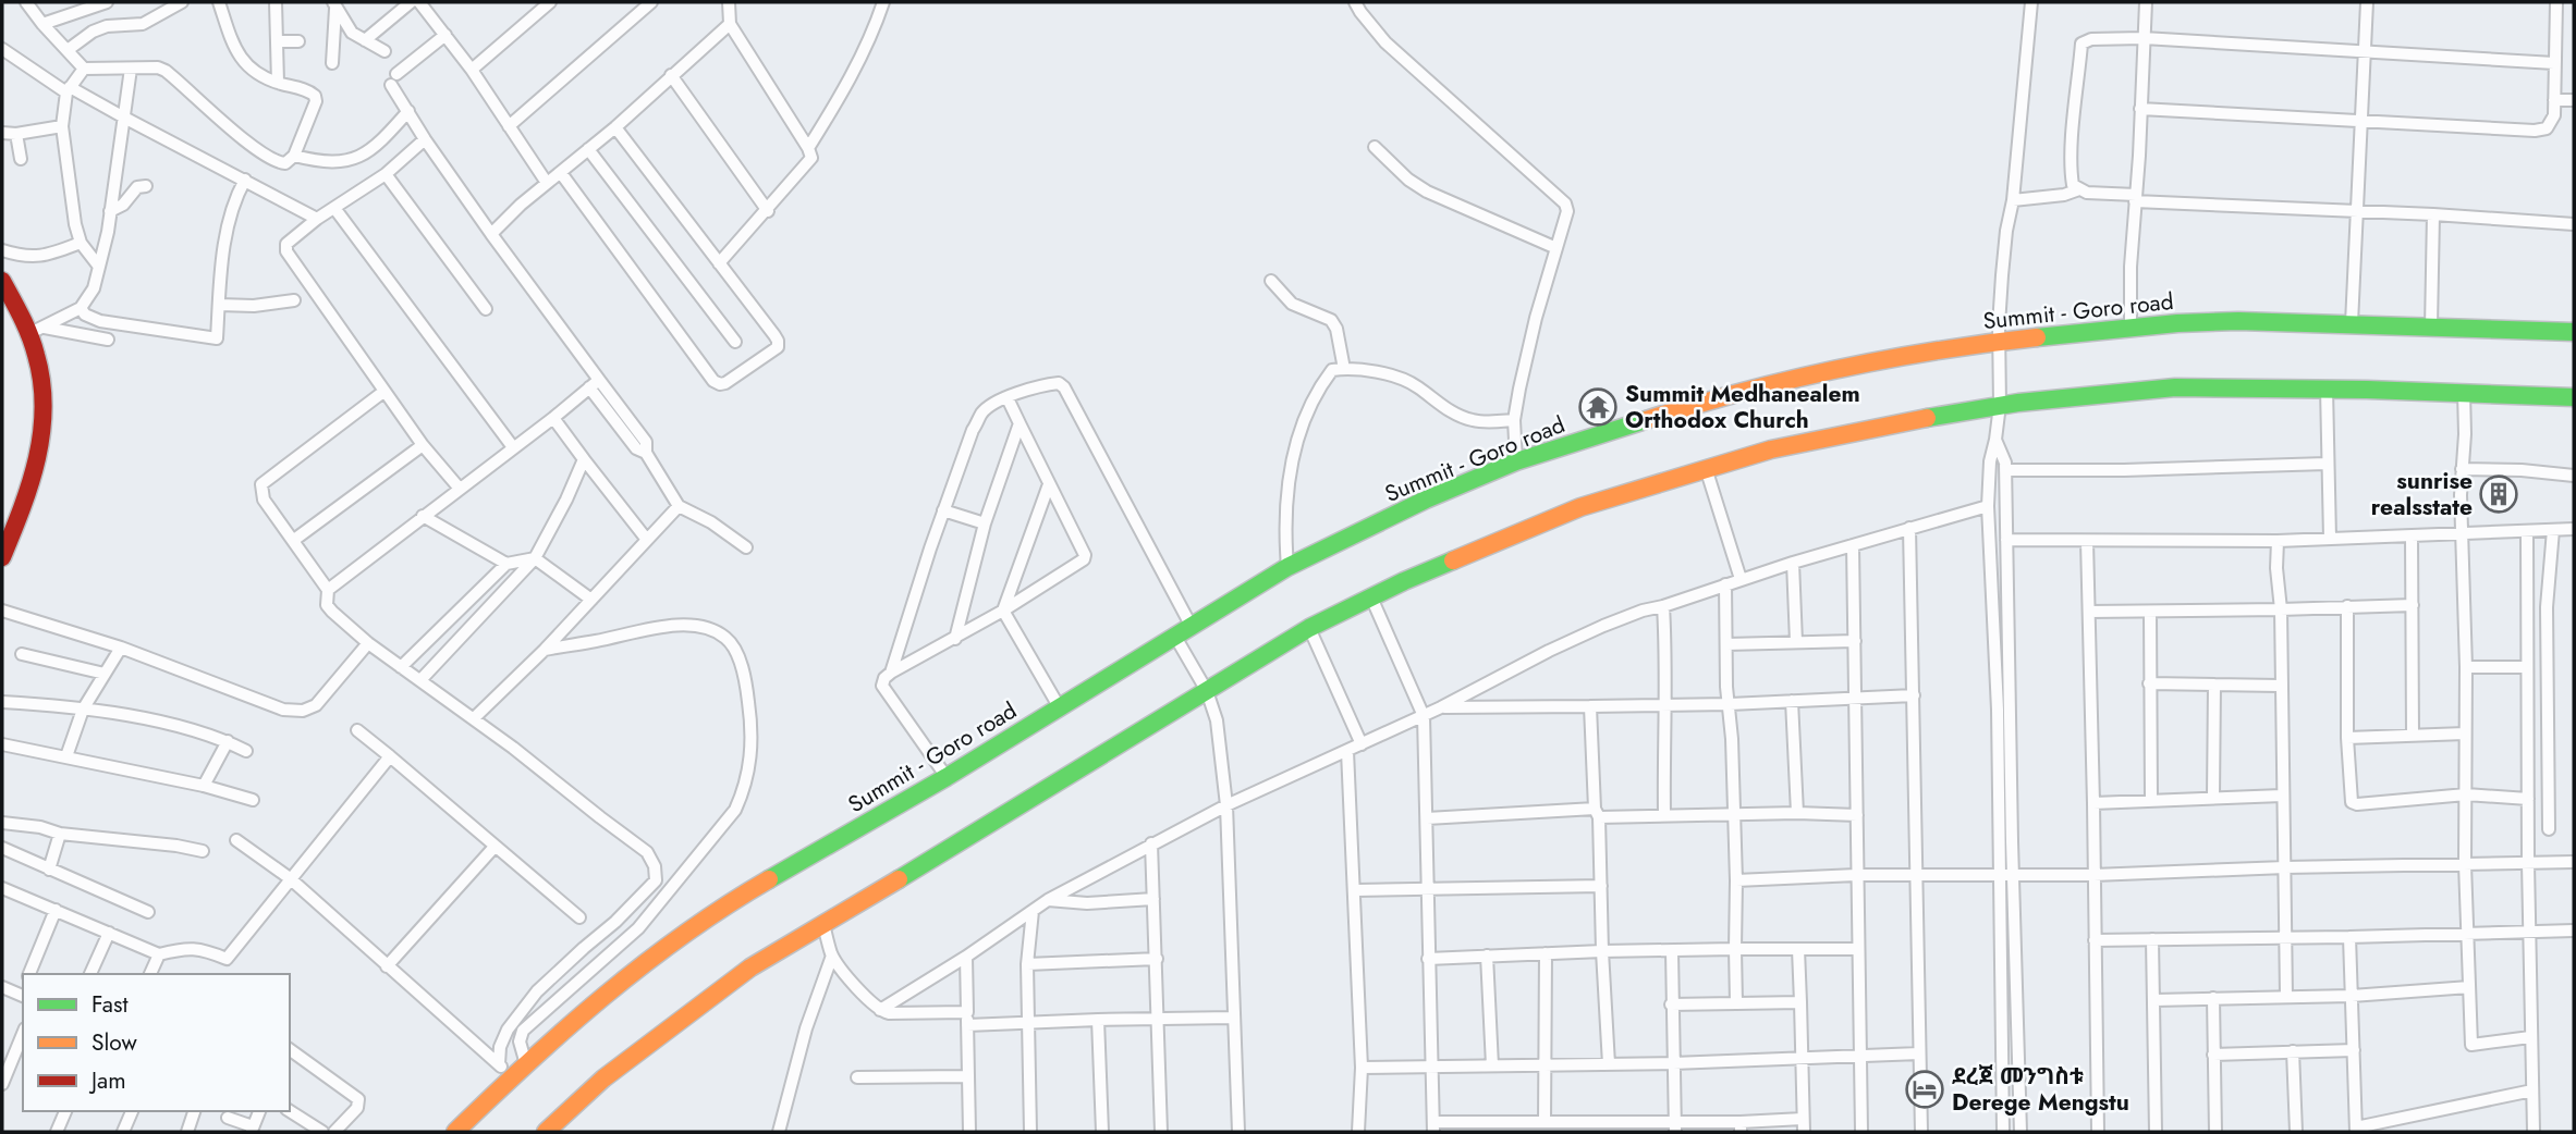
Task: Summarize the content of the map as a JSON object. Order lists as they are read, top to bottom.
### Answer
{
  "streets": {
    "main road": ["Summit - Goro road"]
  },
  "places": {
    "temple": ["Summit Medhanealem Orthodox Church"],
    "building": ["sunrise realsstate"],
    "hotel": ["ደረጀ መንግስቱ Derege Mengstu"]
  },
  "legend": ["Fast", "Slow", "Jam"]
}
